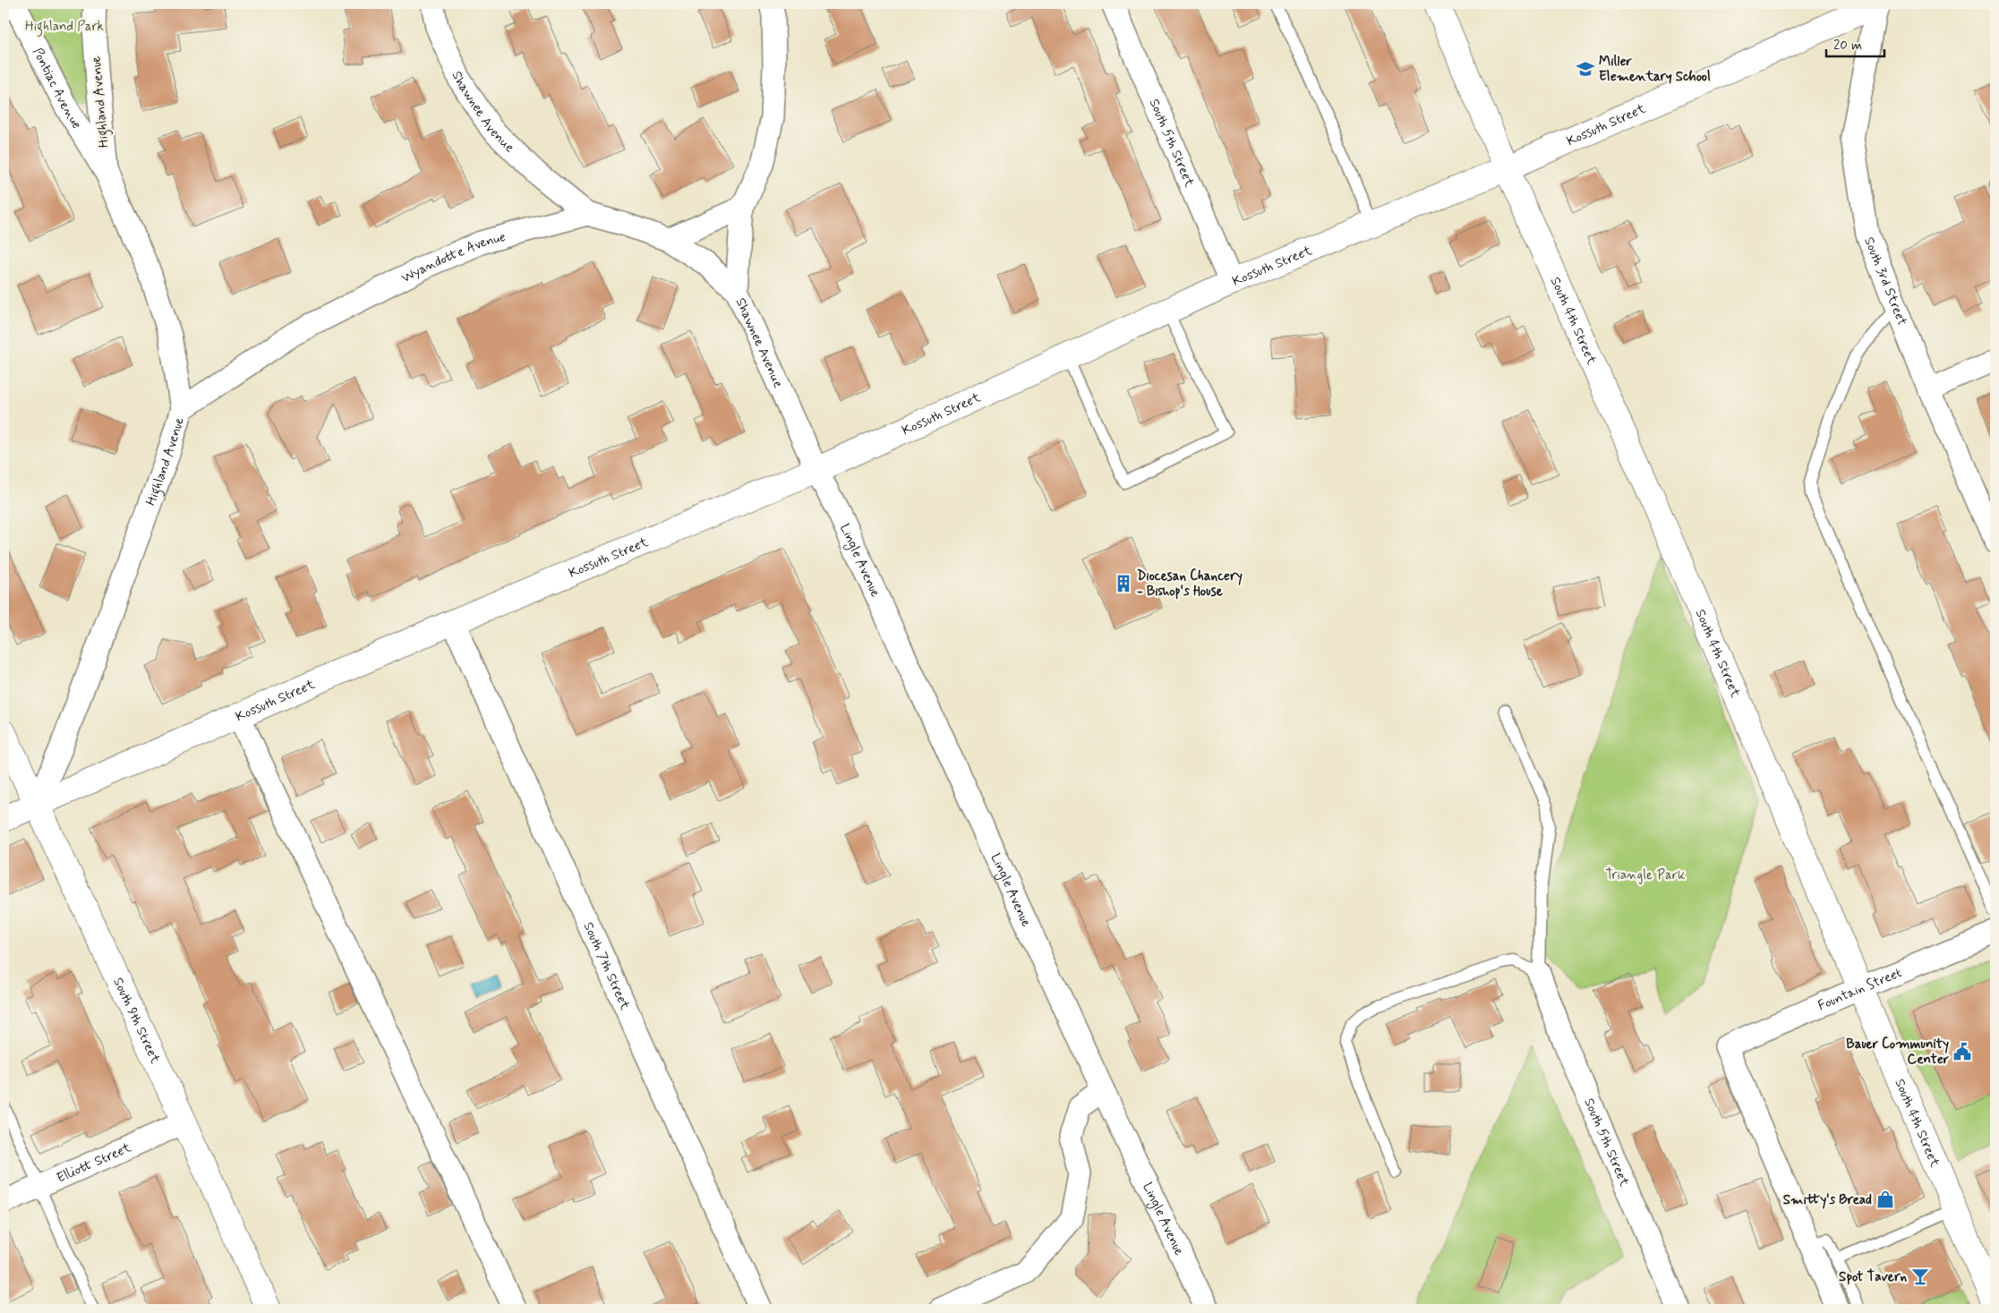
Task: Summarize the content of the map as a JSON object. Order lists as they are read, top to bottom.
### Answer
{
  "streets": {
    "street": [
      "Pontiac Avenue",
      "Highland Avenue",
      "Shawnee Avenue",
      "Kossuth Street",
      "South 5th Street",
      "Wyandotte Avenue",
      "South 3rd Street",
      "South 4th Street",
      "Lingle Avenue",
      "South 7th Street",
      "Fountain Street",
      "South 9th Street",
      "Elliott Street"
    ]
  },
  "crossings": [
    ["Pontiac Avenue", "Highland Avenue"],
    ["Highland Avenue", "Kossuth Street"],
    ["Highland Avenue", "Wyandotte Avenue"],
    ["Highland Avenue", "South 9th Street"],
    ["Shawnee Avenue", "Kossuth Street"],
    ["Shawnee Avenue", "Wyandotte Avenue"],
    ["Shawnee Avenue", "Lingle Avenue"],
    ["Kossuth Street", "South 5th Street"],
    ["Kossuth Street", "South 3rd Street"],
    ["Kossuth Street", "South 4th Street"],
    ["Kossuth Street", "Lingle Avenue"],
    ["Kossuth Street", "South 7th Street"],
    ["Kossuth Street", "South 9th Street"],
    ["South 4th Street", "Fountain Street"],
    ["South 9th Street", "Elliott Street"]
  ],
  "parks": ["Highland Park", "Triangle Park"],
  "places": {
    "school or university": ["Miller Elementary School"],
    "building": ["Diocesan Chancery - Bishop's House"],
    "public building": ["Bauer Community Center"],
    "shop": ["Smitty's Bread"],
    "bar": ["Spot Tavern"]
  },
  "scale_bar": "20 m"
}
